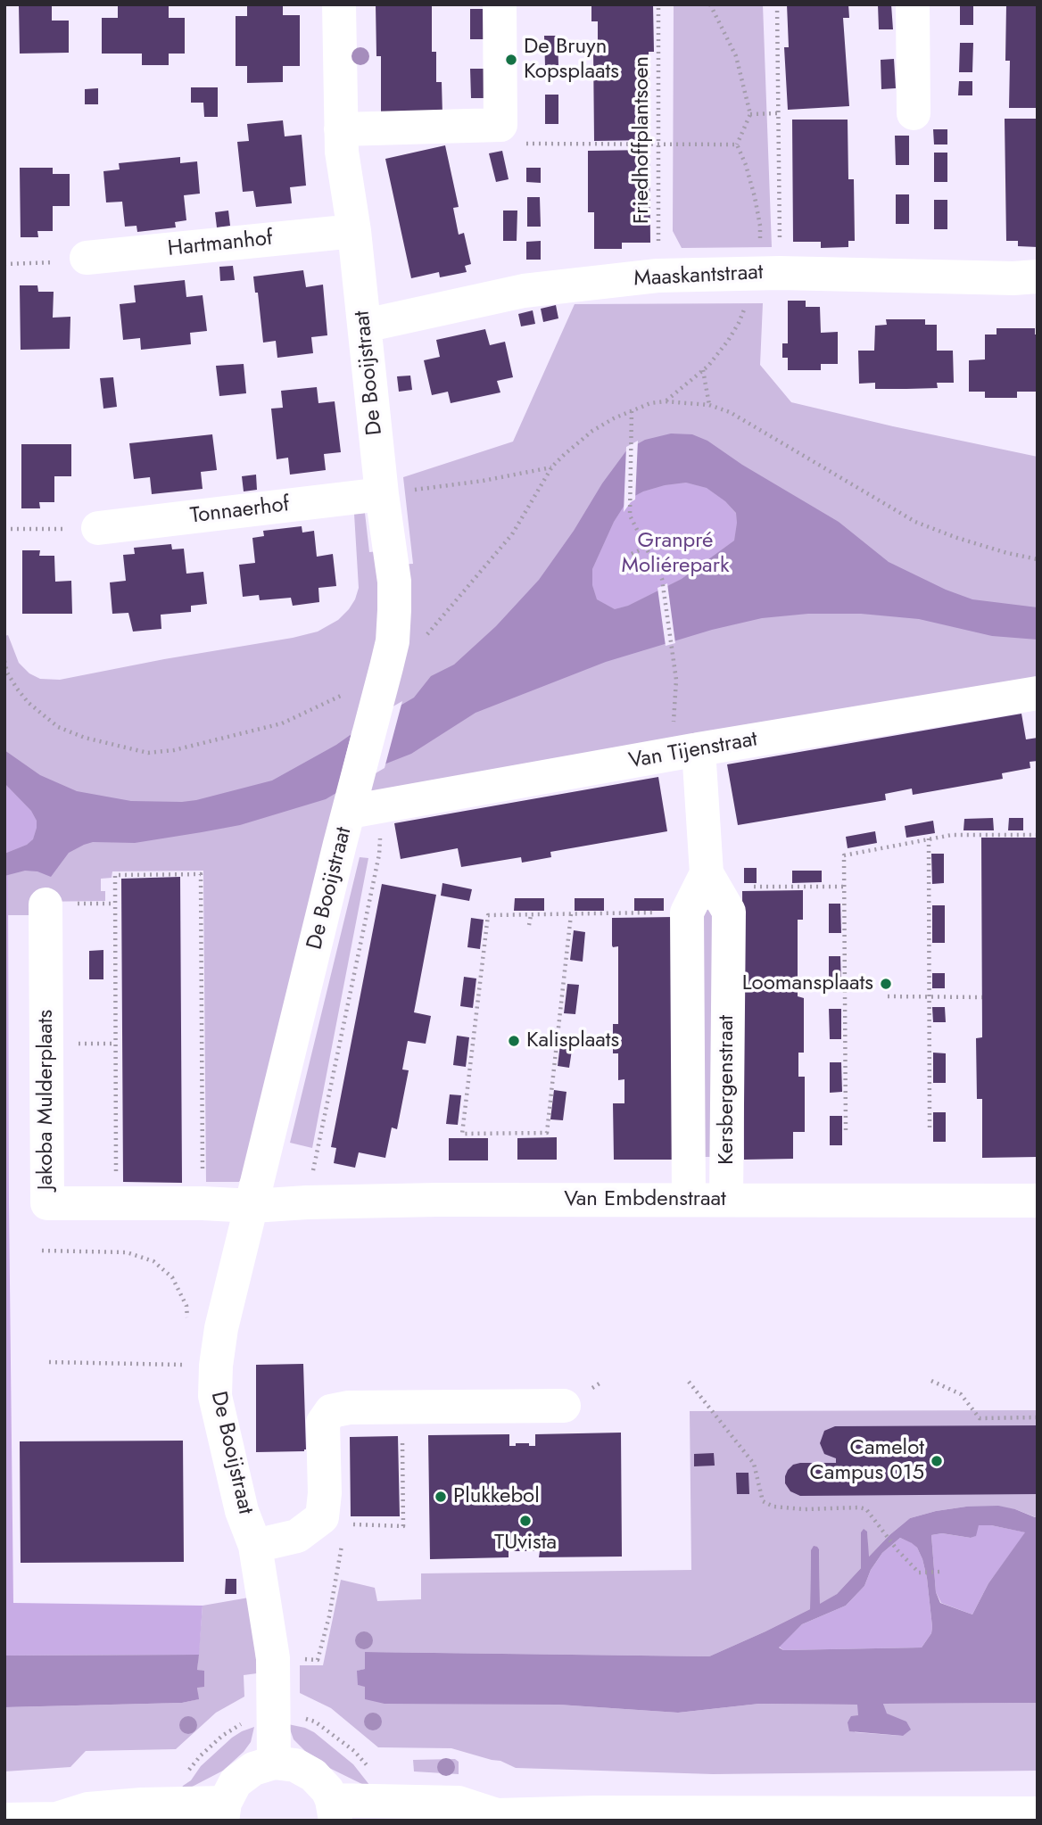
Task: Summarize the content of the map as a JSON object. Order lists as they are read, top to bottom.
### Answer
{
  "streets": {
    "street": [
      "Hartmanhof",
      "Maaskantstraat",
      "De Booijstraat",
      "Tonnaerhof",
      "Van Tijenstraat",
      "Kersbergenstraat",
      "Jakoba Mulderplaats",
      "Van Embdenstraat"
    ],
    "path": ["Friedhoffplantsoen"]
  },
  "crossings": [
    ["Friedhoffplantsoen", "Maaskantstraat"],
    ["Hartmanhof", "De Booijstraat"],
    ["Maaskantstraat", "De Booijstraat"],
    ["De Booijstraat", "Tonnaerhof"],
    ["De Booijstraat", "Van Tijenstraat"],
    ["De Booijstraat", "Jakoba Mulderplaats"],
    ["De Booijstraat", "Van Embdenstraat"],
    ["Van Tijenstraat", "Kersbergenstraat"],
    ["Kersbergenstraat", "Van Embdenstraat"],
    ["Jakoba Mulderplaats", "Van Embdenstraat"]
  ],
  "parks": ["Granpré Moliérepark"],
  "places": [
    "De Bruyn Kopsplaats",
    "Loomansplaats",
    "Kalisplaats",
    "Camelot Campus 015",
    "Plukkebol",
    "TUvista"
  ]
}
